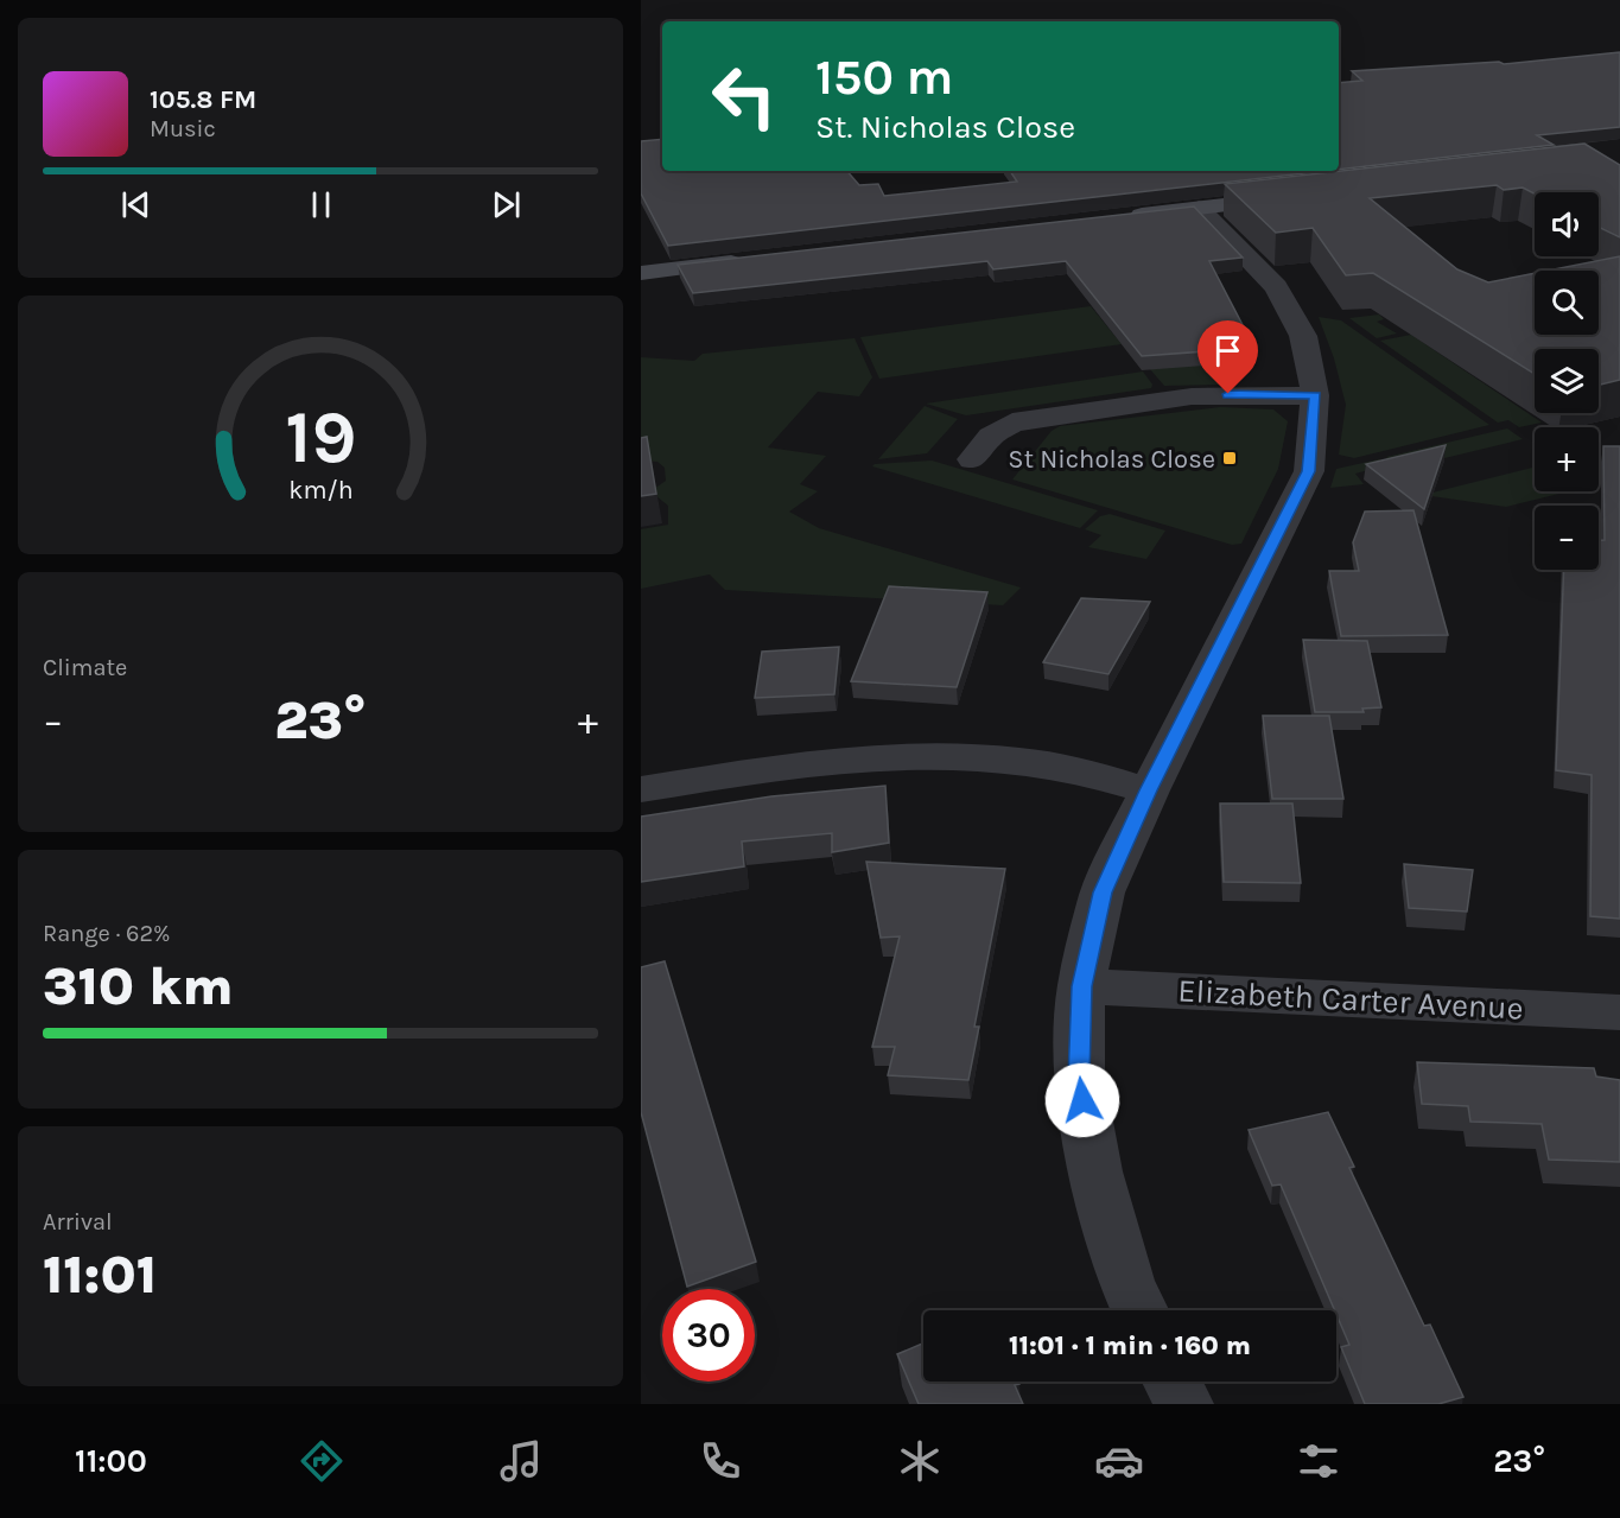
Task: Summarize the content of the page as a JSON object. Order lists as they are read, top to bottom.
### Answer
{
  "streets": {
    "street": ["Elizabeth Carter Avenue"]
  },
  "places": {
    "transit": ["St Nicholas Close"]
  },
  "page": {
    "turn": ["150 m", "St. Nicholas Close"],
    "song": ["105.8 FM", "Music"],
    "map_buttons": ["+", "−"],
    "tile": [
      "Climate",
      ["Range · 62%", "310 km"],
      ["Arrival", "11:01"]
    ],
    "heat": ["−", "23°", "+"],
    "limit": "30",
    "trip": "11:01 · 1 min · 160 m",
    "tabs": ["11:00", "23°"],
    "gauge": ["19", "km/h"]
  }
}
